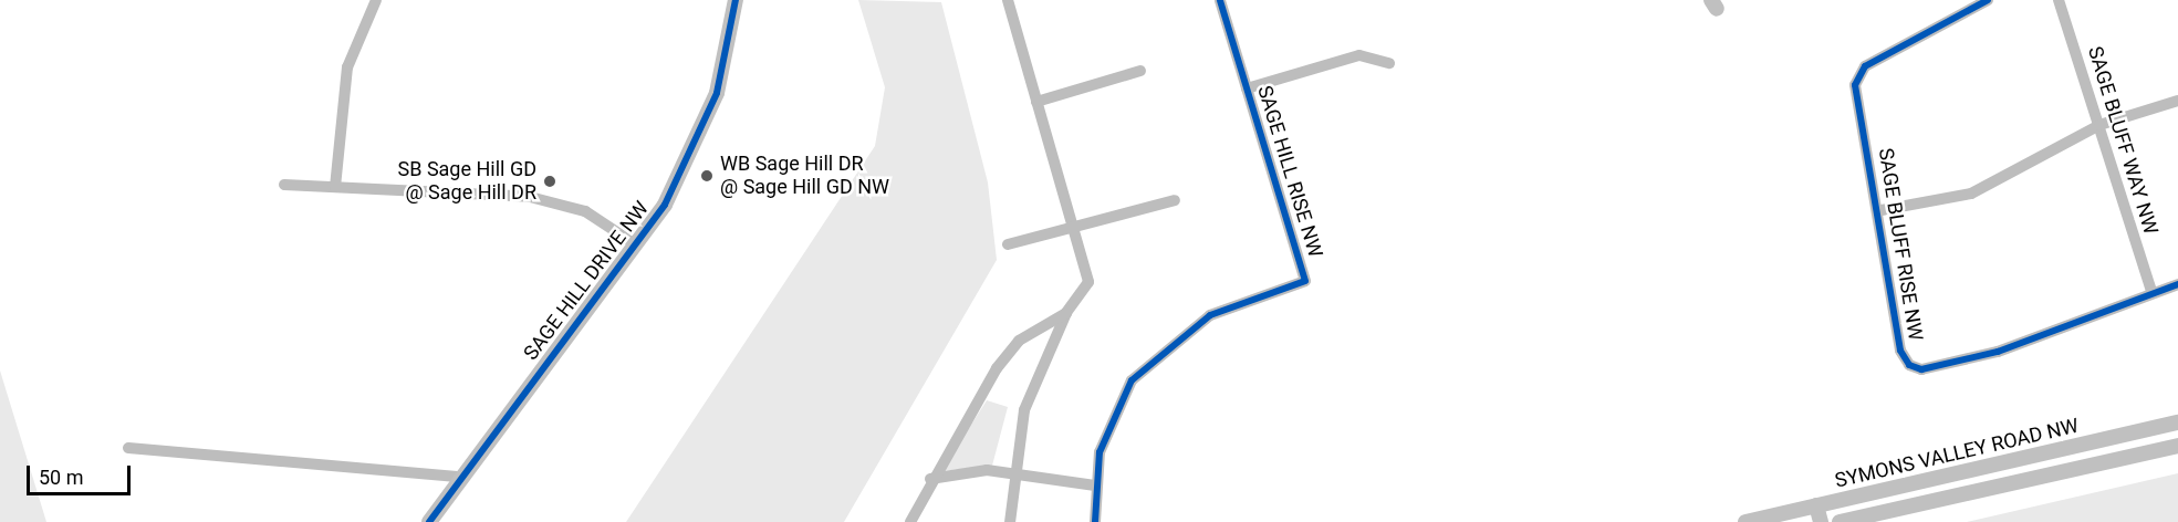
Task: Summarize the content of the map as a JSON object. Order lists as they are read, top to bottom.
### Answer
{
  "streets": {
    "main road": ["SAGE HILL DRIVE NW", "SYMONS VALLEY ROAD NW"],
    "street": ["SAGE BLUFF WAY NW", "SAGE HILL RISE NW", "SAGE BLUFF RISE NW"]
  },
  "crossings": [
    ["SAGE BLUFF WAY NW", "SAGE BLUFF RISE NW"]
  ],
  "places": ["WB Sage Hill DR @ Sage Hill GD NW", "SB Sage Hill GD @ Sage Hill DR"],
  "scale_bar": "50 m"
}
